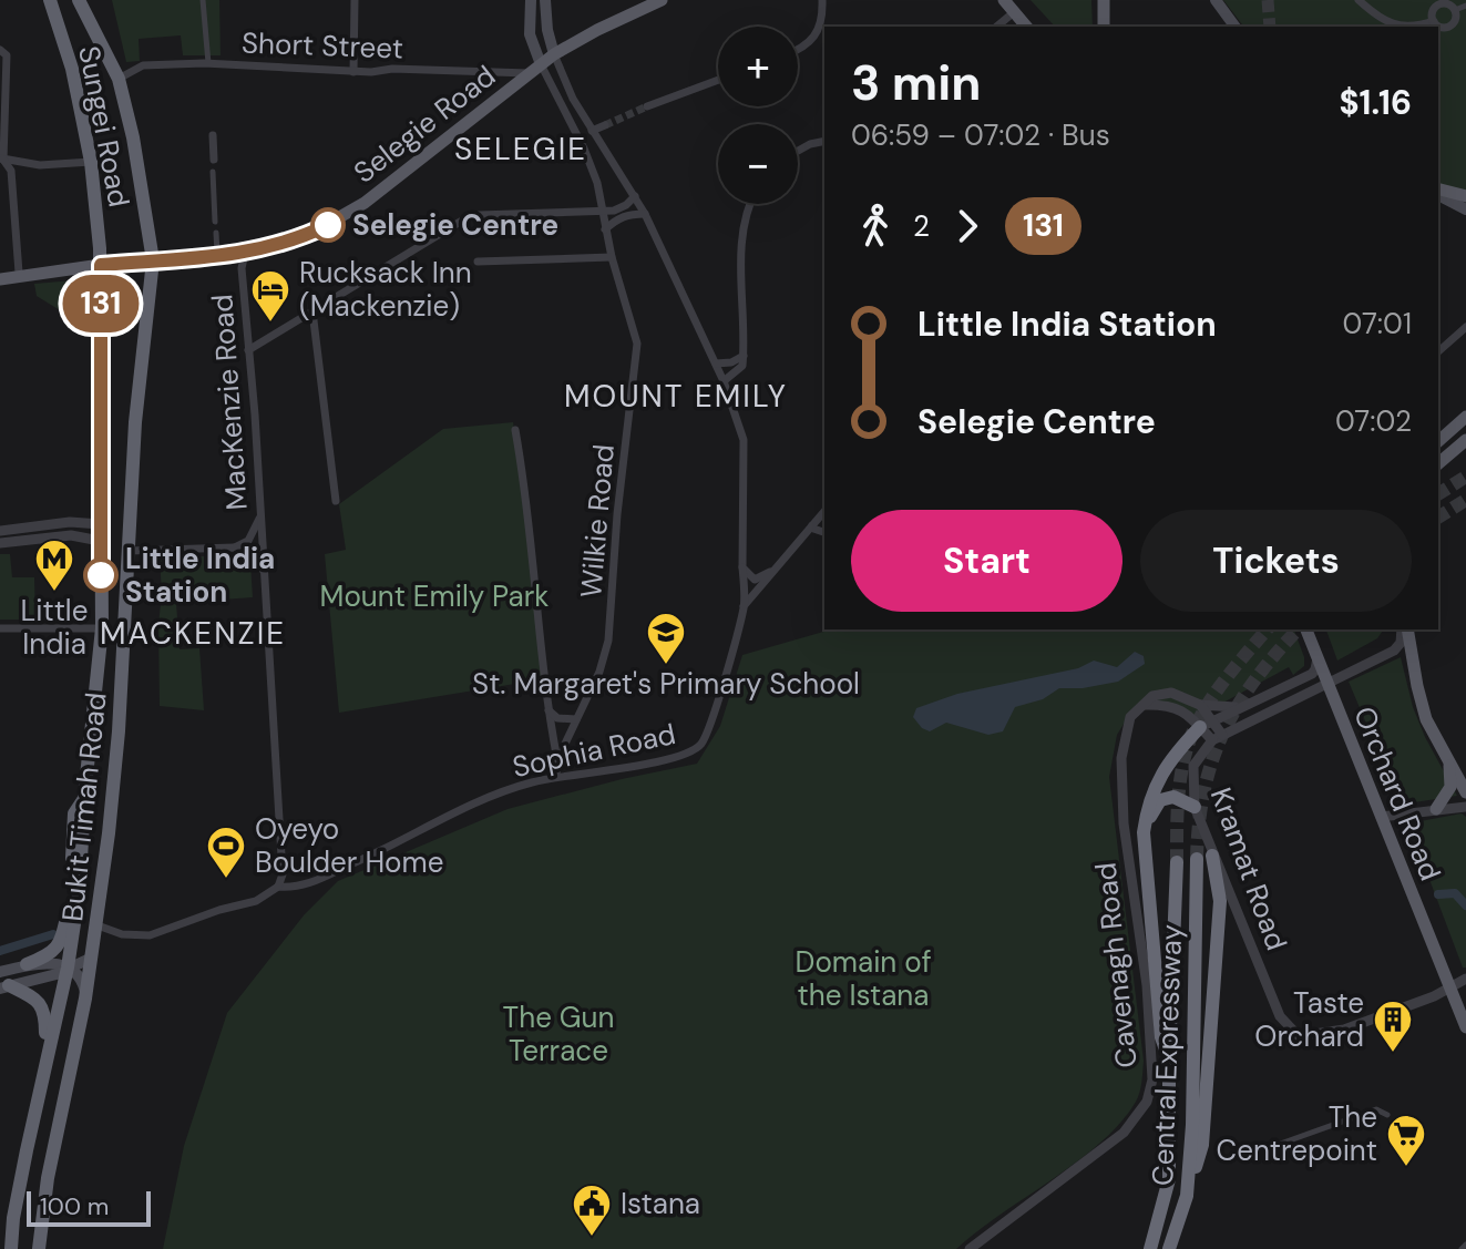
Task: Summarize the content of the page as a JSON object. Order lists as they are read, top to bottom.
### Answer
{
  "streets": {
    "highway": ["Sungei Road", "Bukit Timah Road", "Central Expressway"],
    "main road": ["Selegie Road", "Orchard Road"],
    "street": [
      "Short Street",
      "MacKenzie Road",
      "Wilkie Road",
      "Sophia Road",
      "Kramat Road",
      "Cavenagh Road"
    ]
  },
  "crossings": [
    ["Short Street", "Selegie Road"],
    ["Short Street", "Bukit Timah Road"],
    ["Selegie Road", "Sungei Road"],
    ["Selegie Road", "MacKenzie Road"],
    ["Selegie Road", "Wilkie Road"],
    ["Selegie Road", "Sophia Road"],
    ["Selegie Road", "Bukit Timah Road"],
    ["Sungei Road", "Bukit Timah Road"],
    ["MacKenzie Road", "Sophia Road"],
    ["Wilkie Road", "Sophia Road"],
    ["Orchard Road", "Kramat Road"]
  ],
  "districts": ["SELEGIE", "MOUNT EMILY", "MACKENZIE"],
  "parks": ["Mount Emily Park", "Domain of the Istana", "The Gun Terrace"],
  "places": {
    "other": ["Selegie Centre", "Little India Station"],
    "hotel": ["Rucksack Inn (Mackenzie)"],
    "metro station": ["Little India"],
    "school or university": ["St. Margaret's Primary School"],
    "sports": ["Oyeyo Boulder Home"],
    "building": ["Taste Orchard"],
    "supermarket": ["The Centrepoint"],
    "public building": ["Istana"]
  },
  "lines": ["bus line 131"],
  "scale_bar": "100 m",
  "page": {
    "on_map": "131",
    "map_buttons": ["+", "−"],
    "heading": ["3 min", "06:59 – 07:02 · Bus", "$1.16"],
    "legs": ["2", "131"],
    "list": [
      {
        "name": "Little India Station",
        "value": "07:01"
      },
      {
        "name": "Selegie Centre",
        "value": "07:02"
      }
    ],
    "buttons": ["Start", "Tickets"],
    "scale": "100 m"
  }
}
